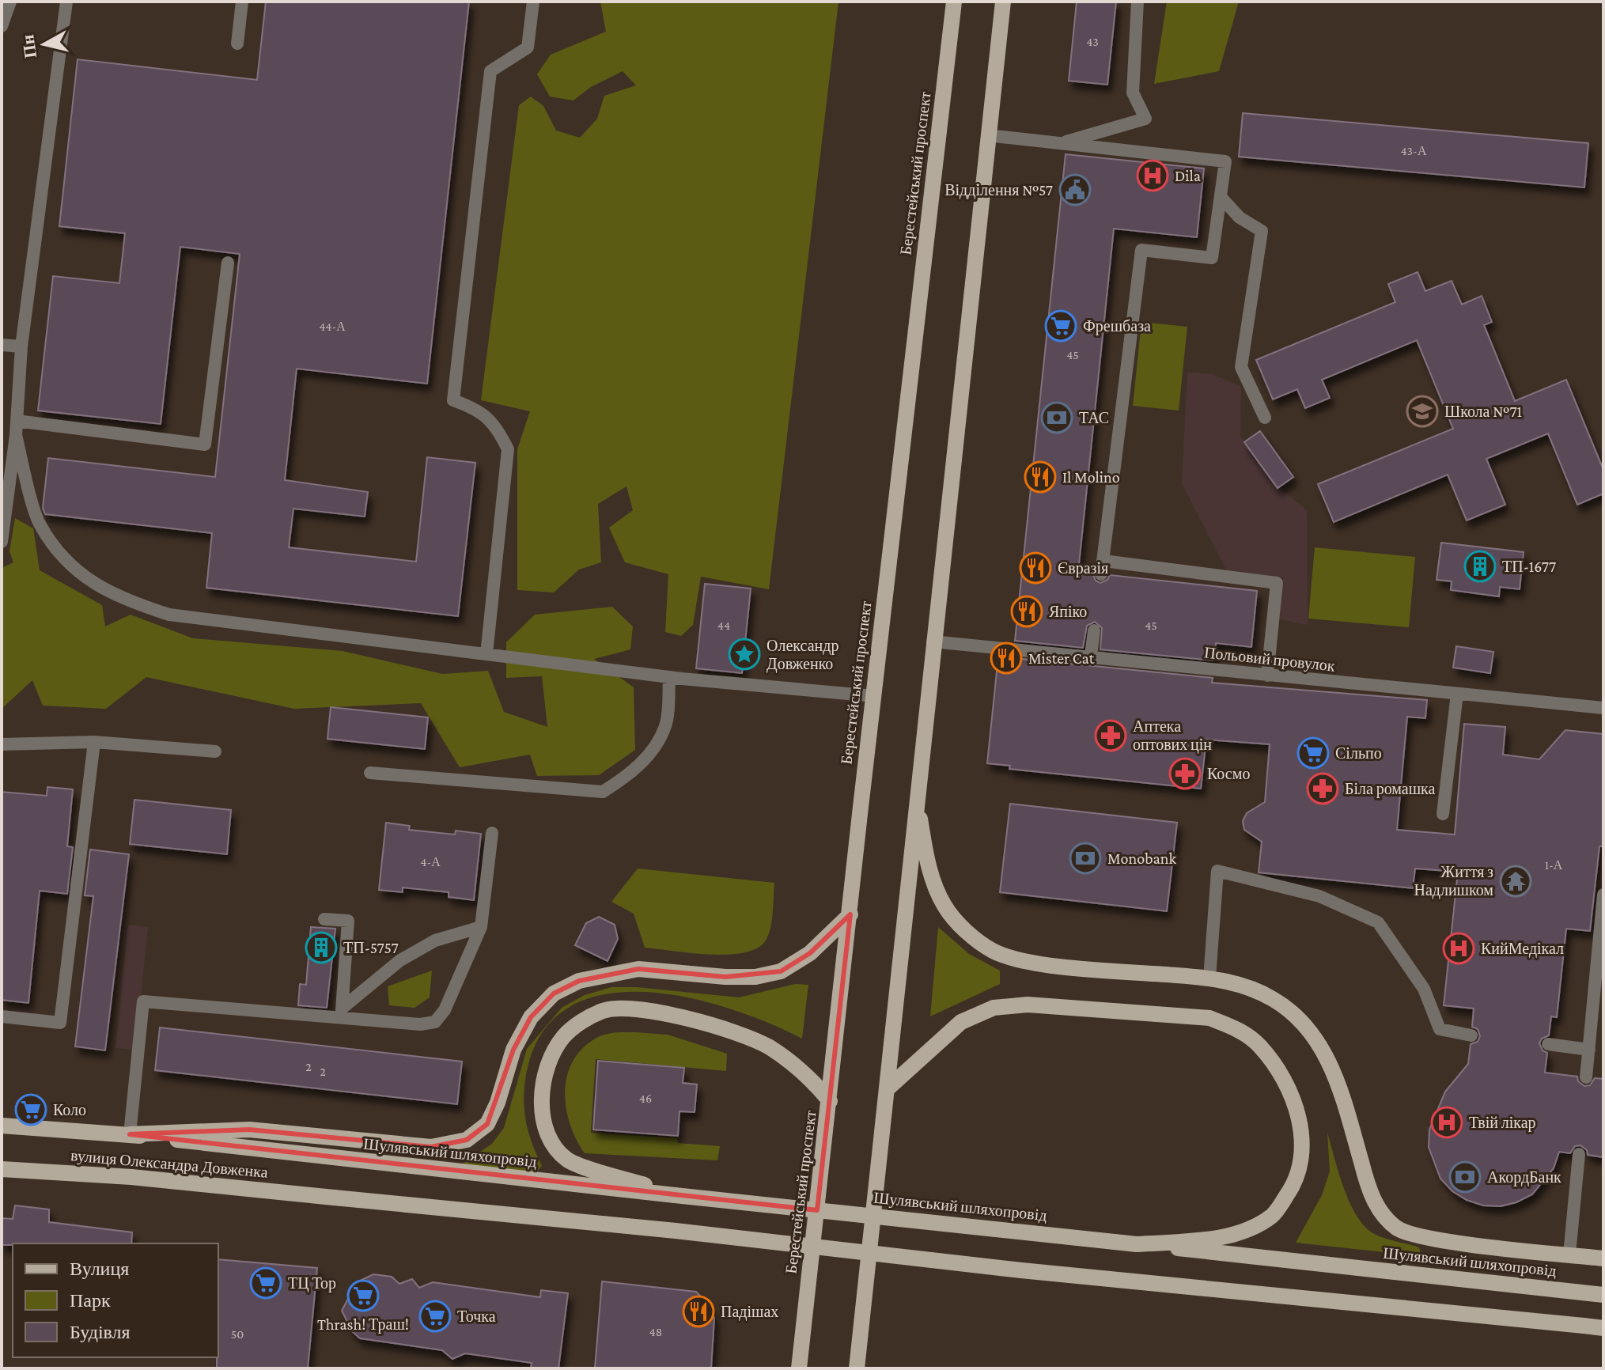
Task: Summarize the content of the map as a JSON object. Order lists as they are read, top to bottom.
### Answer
{
  "streets": {
    "main road": ["Берестейський проспект", "Шулявський шляхопровід", "вулиця Олександра Довженка"],
    "lane": ["Польовий провулок"]
  },
  "crossings": [
    ["Шулявський шляхопровід", "вулиця Олександра Довженка"]
  ],
  "places": {
    "hospital": ["Dila", "КийМедікал", "Твій лікар"],
    "public building": ["Відділення №57"],
    "supermarket": [
      "Фрешбаза",
      "Сільпо",
      "Коло",
      "ТЦ Тор",
      "Thrash! Траш!",
      "Точка"
    ],
    "school or university": ["Школа №71"],
    "bank": ["ТАС", "Monobank", "АкордБанк"],
    "restaurant": [
      "Il Molino",
      "Євразія",
      "Япіко",
      "Mister Cat",
      "Падішах"
    ],
    "building": ["ТП-1677", "ТП-5757"],
    "place": ["Олександр Довженко"],
    "pharmacy": ["Аптека оптових цін", "Космо", "Біла ромашка"],
    "temple": ["Життя з Надлишком"]
  },
  "house_numbers": [
    "43",
    "43-А",
    "44-А",
    "45",
    "44",
    "45",
    "4-А",
    "1-А",
    "2",
    "2",
    "46",
    "48",
    "50"
  ],
  "legend": ["Вулиця", "Парк", "Будівля"],
  "north": "left"
}
